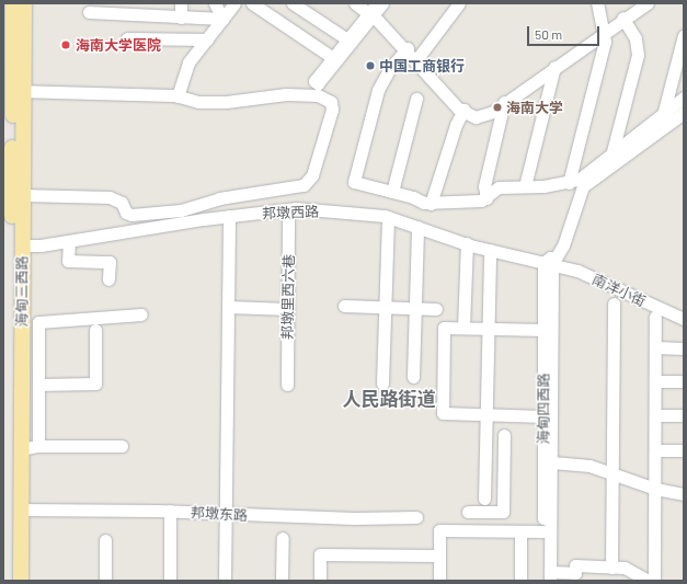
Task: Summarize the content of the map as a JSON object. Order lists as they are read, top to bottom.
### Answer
{
  "streets": {
    "main road": ["海甸三西路"],
    "street": [
      "邦墩西路",
      "南洋小街",
      "邦墩里西六巷",
      "海甸四西路",
      "邦墩东路"
    ]
  },
  "crossings": [
    ["邦墩西路", "南洋小街"],
    ["邦墩西路", "海甸三西路"],
    ["邦墩西路", "邦墩里西六巷"],
    ["邦墩西路", "海甸四西路"],
    ["南洋小街", "海甸四西路"],
    ["海甸三西路", "邦墩东路"]
  ],
  "districts": ["人民路街道"],
  "places": ["海南大学医院", "中国工商银行", "海南大学"],
  "scale_bar": "50 m"
}
